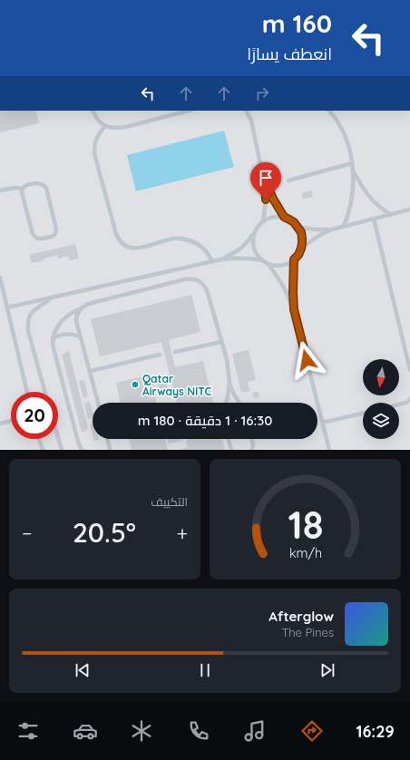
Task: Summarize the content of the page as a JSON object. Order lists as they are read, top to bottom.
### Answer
{
  "places": ["Qatar Airways NITC"],
  "north": "bottom",
  "page": {
    "turn": ["160 m", "انعطف يسارًا"],
    "limit": "20",
    "trip": "16:30 · 1 دقيقة · 180 m",
    "tile": "التكييف",
    "heat": ["−", "20.5°", "+"],
    "song": ["Afterglow", "The Pines"],
    "tabs": "16:29",
    "gauge": ["18", "km/h"]
  }
}
